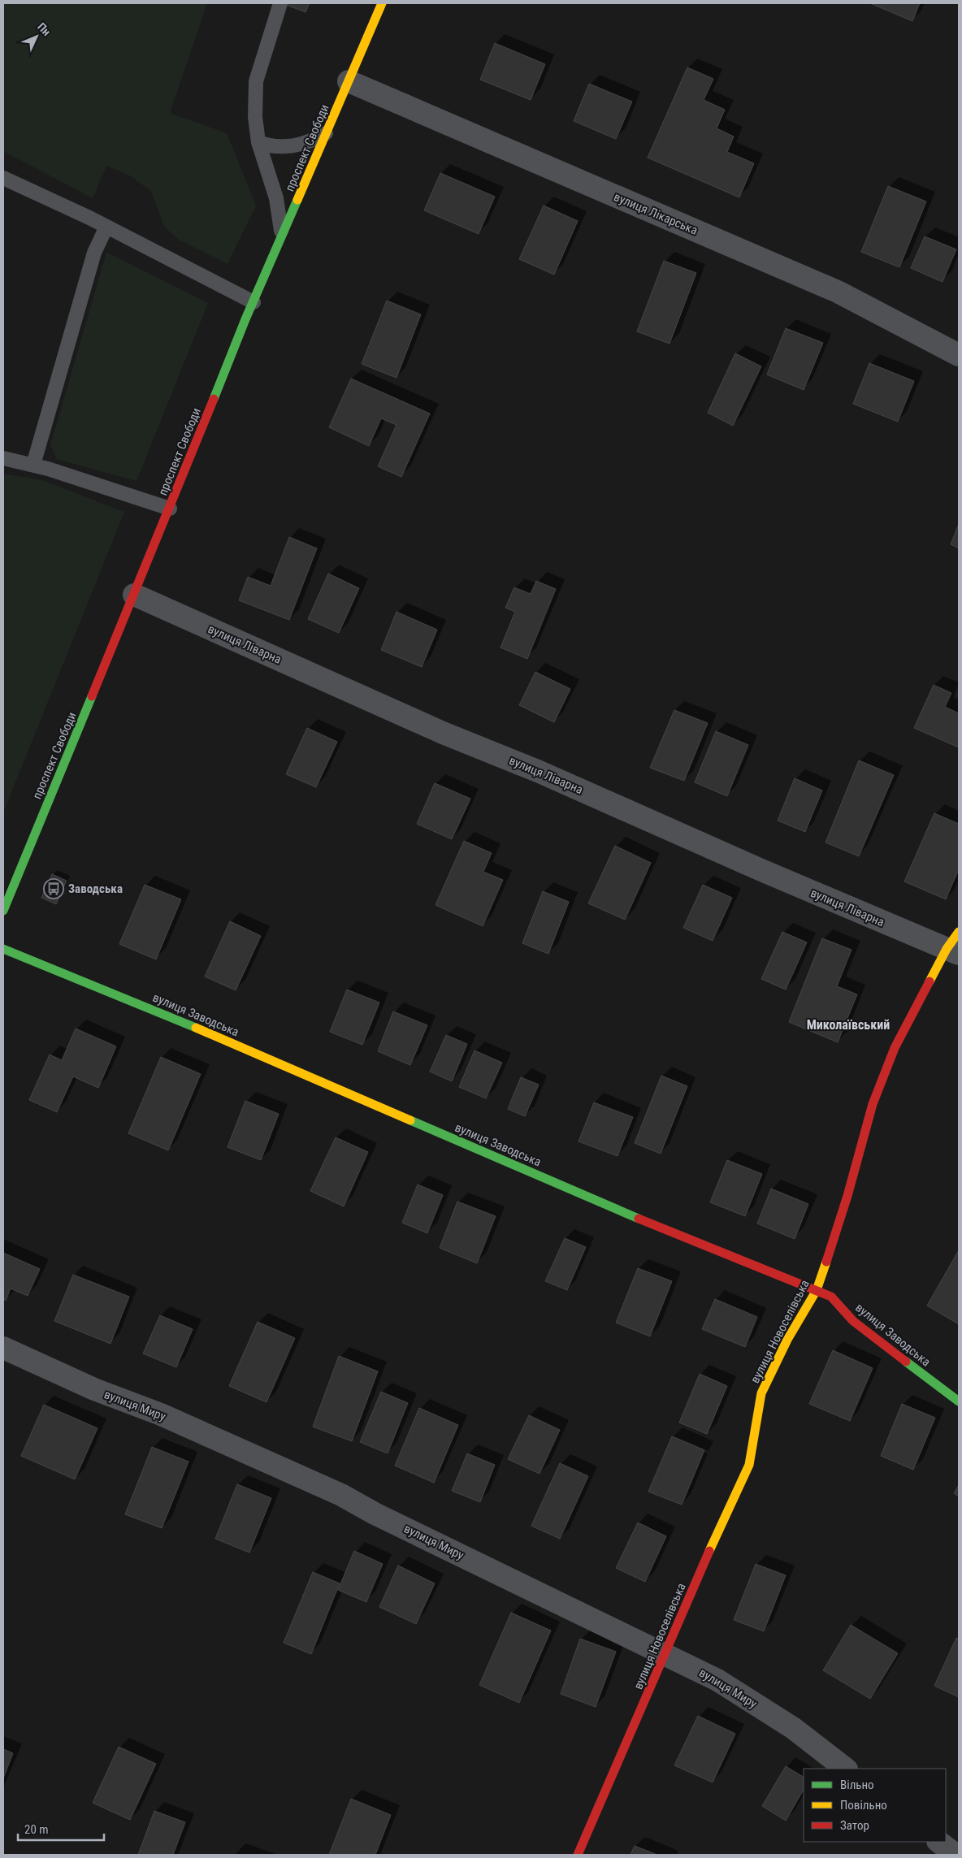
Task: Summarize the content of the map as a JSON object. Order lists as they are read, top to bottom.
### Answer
{
  "streets": {
    "street": [
      "проспект Свободи",
      "вулиця Лікарська",
      "вулиця Ліварна",
      "вулиця Заводська",
      "вулиця Новоселівська",
      "вулиця Миру"
    ]
  },
  "crossings": [
    ["проспект Свободи", "вулиця Лікарська"],
    ["проспект Свободи", "вулиця Ліварна"],
    ["вулиця Ліварна", "вулиця Новоселівська"],
    ["вулиця Заводська", "вулиця Новоселівська"],
    ["вулиця Новоселівська", "вулиця Миру"]
  ],
  "districts": ["Миколаївський"],
  "places": {
    "bus stop": ["Заводська"]
  },
  "legend": ["Вільно", "Повільно", "Затор"],
  "scale_bar": "20 m",
  "north": "top right"
}
